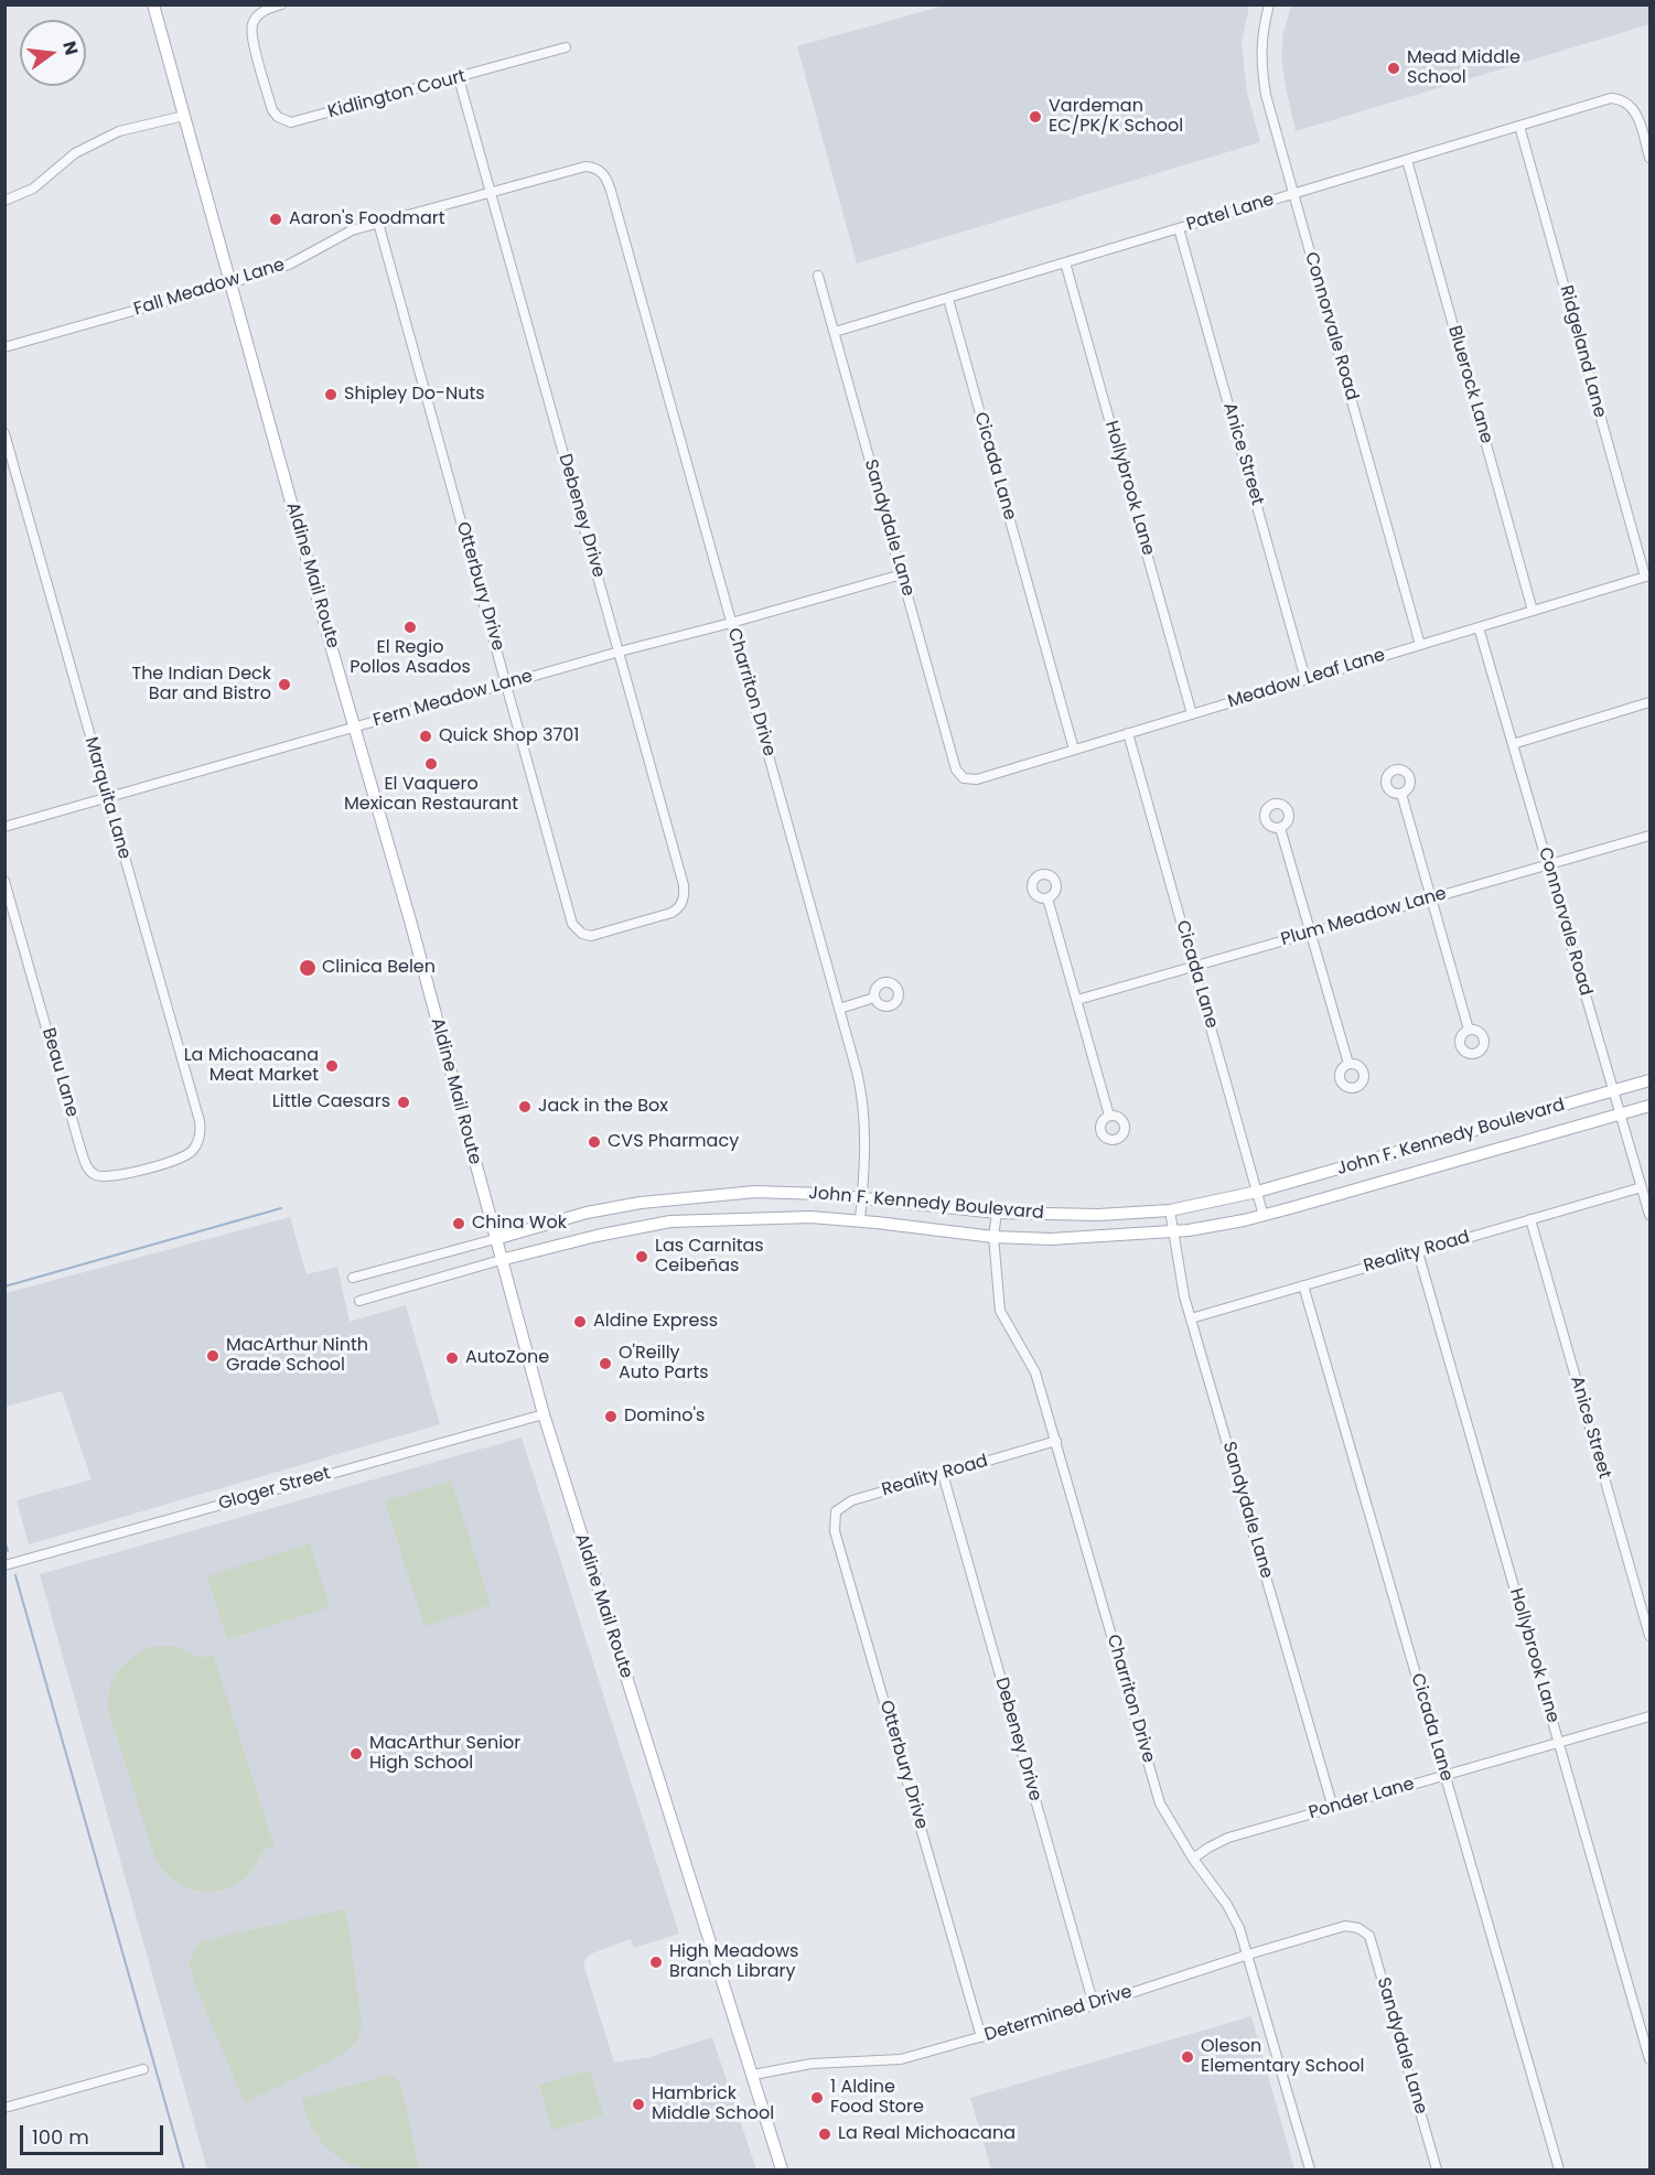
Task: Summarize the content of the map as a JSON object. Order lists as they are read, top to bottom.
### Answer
{
  "streets": {
    "main road": ["Aldine Mail Route", "John F. Kennedy Boulevard"],
    "street": [
      "Kidlington Court",
      "Patel Lane",
      "Fall Meadow Lane",
      "Connorvale Road",
      "Ridgeland Lane",
      "Bluerock Lane",
      "Anice Street",
      "Cicada Lane",
      "Hollybrook Lane",
      "Debeney Drive",
      "Sandydale Lane",
      "Otterbury Drive",
      "Meadow Leaf Lane",
      "Charriton Drive",
      "Fern Meadow Lane",
      "Marquita Lane",
      "Plum Meadow Lane",
      "Beau Lane",
      "Reality Road",
      "Gloger Street",
      "Ponder Lane",
      "Determined Drive"
    ]
  },
  "crossings": [
    ["Kidlington Court", "Debeney Drive"],
    ["Patel Lane", "Connorvale Road"],
    ["Patel Lane", "Ridgeland Lane"],
    ["Patel Lane", "Bluerock Lane"],
    ["Patel Lane", "Anice Street"],
    ["Patel Lane", "Cicada Lane"],
    ["Patel Lane", "Hollybrook Lane"],
    ["Patel Lane", "Sandydale Lane"],
    ["Fall Meadow Lane", "Debeney Drive"],
    ["Fall Meadow Lane", "Aldine Mail Route"],
    ["Fall Meadow Lane", "Otterbury Drive"],
    ["Fall Meadow Lane", "Charriton Drive"],
    ["Connorvale Road", "Meadow Leaf Lane"],
    ["Connorvale Road", "Plum Meadow Lane"],
    ["Connorvale Road", "John F. Kennedy Boulevard"],
    ["Connorvale Road", "Reality Road"],
    ["Ridgeland Lane", "Meadow Leaf Lane"],
    ["Bluerock Lane", "Meadow Leaf Lane"],
    ["Anice Street", "Meadow Leaf Lane"],
    ["Anice Street", "Reality Road"],
    ["Cicada Lane", "Meadow Leaf Lane"],
    ["Cicada Lane", "Plum Meadow Lane"],
    ["Cicada Lane", "John F. Kennedy Boulevard"],
    ["Cicada Lane", "Reality Road"],
    ["Cicada Lane", "Ponder Lane"],
    ["Hollybrook Lane", "Meadow Leaf Lane"],
    ["Hollybrook Lane", "Reality Road"],
    ["Hollybrook Lane", "Ponder Lane"],
    ["Debeney Drive", "Otterbury Drive"],
    ["Debeney Drive", "Fern Meadow Lane"],
    ["Debeney Drive", "Reality Road"],
    ["Debeney Drive", "Determined Drive"],
    ["Sandydale Lane", "Meadow Leaf Lane"],
    ["Sandydale Lane", "Fern Meadow Lane"],
    ["Sandydale Lane", "John F. Kennedy Boulevard"],
    ["Sandydale Lane", "Reality Road"],
    ["Sandydale Lane", "Ponder Lane"],
    ["Sandydale Lane", "Determined Drive"],
    ["Aldine Mail Route", "Fern Meadow Lane"],
    ["Aldine Mail Route", "John F. Kennedy Boulevard"],
    ["Aldine Mail Route", "Gloger Street"],
    ["Aldine Mail Route", "Determined Drive"],
    ["Otterbury Drive", "Fern Meadow Lane"],
    ["Otterbury Drive", "Reality Road"],
    ["Otterbury Drive", "Determined Drive"],
    ["Charriton Drive", "Fern Meadow Lane"],
    ["Charriton Drive", "John F. Kennedy Boulevard"],
    ["Charriton Drive", "Reality Road"],
    ["Charriton Drive", "Ponder Lane"],
    ["Charriton Drive", "Determined Drive"],
    ["Fern Meadow Lane", "Marquita Lane"],
    ["Marquita Lane", "Beau Lane"]
  ],
  "places": [
    "Mead Middle School",
    "Vardeman EC/PK/K School",
    "Aaron's Foodmart",
    "Shipley Do-Nuts",
    "El Regio Pollos Asados",
    "The Indian Deck Bar and Bistro",
    "Quick Shop 3701",
    "El Vaquero Mexican Restaurant",
    "Clinica Belen",
    "La Michoacana Meat Market",
    "Little Caesars",
    "Jack in the Box",
    "CVS Pharmacy",
    "China Wok",
    "Las Carnitas Ceibeñas",
    "Aldine Express",
    "MacArthur Ninth Grade School",
    "AutoZone",
    "O'Reilly Auto Parts",
    "Domino's",
    "MacArthur Senior High School",
    "High Meadows Branch Library",
    "Oleson Elementary School",
    "1 Aldine Food Store",
    "Hambrick Middle School",
    "La Real Michoacana"
  ],
  "scale_bar": "100 m",
  "north": "right"
}
